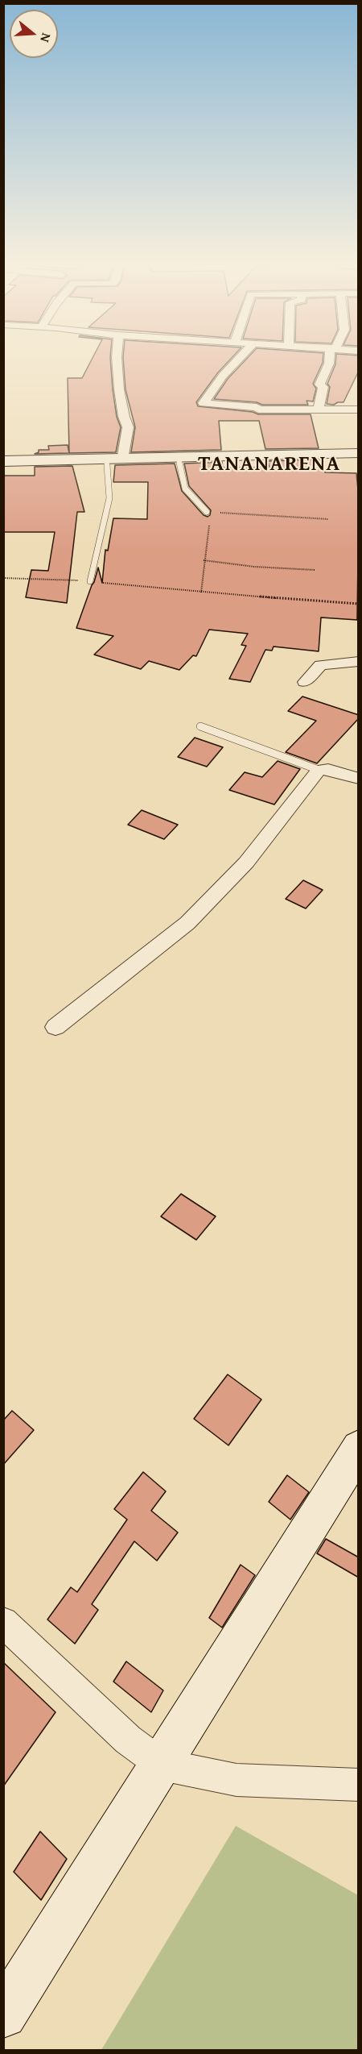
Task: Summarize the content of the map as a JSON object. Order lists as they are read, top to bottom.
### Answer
{
  "districts": ["TANANARENA"],
  "north": "right"
}
